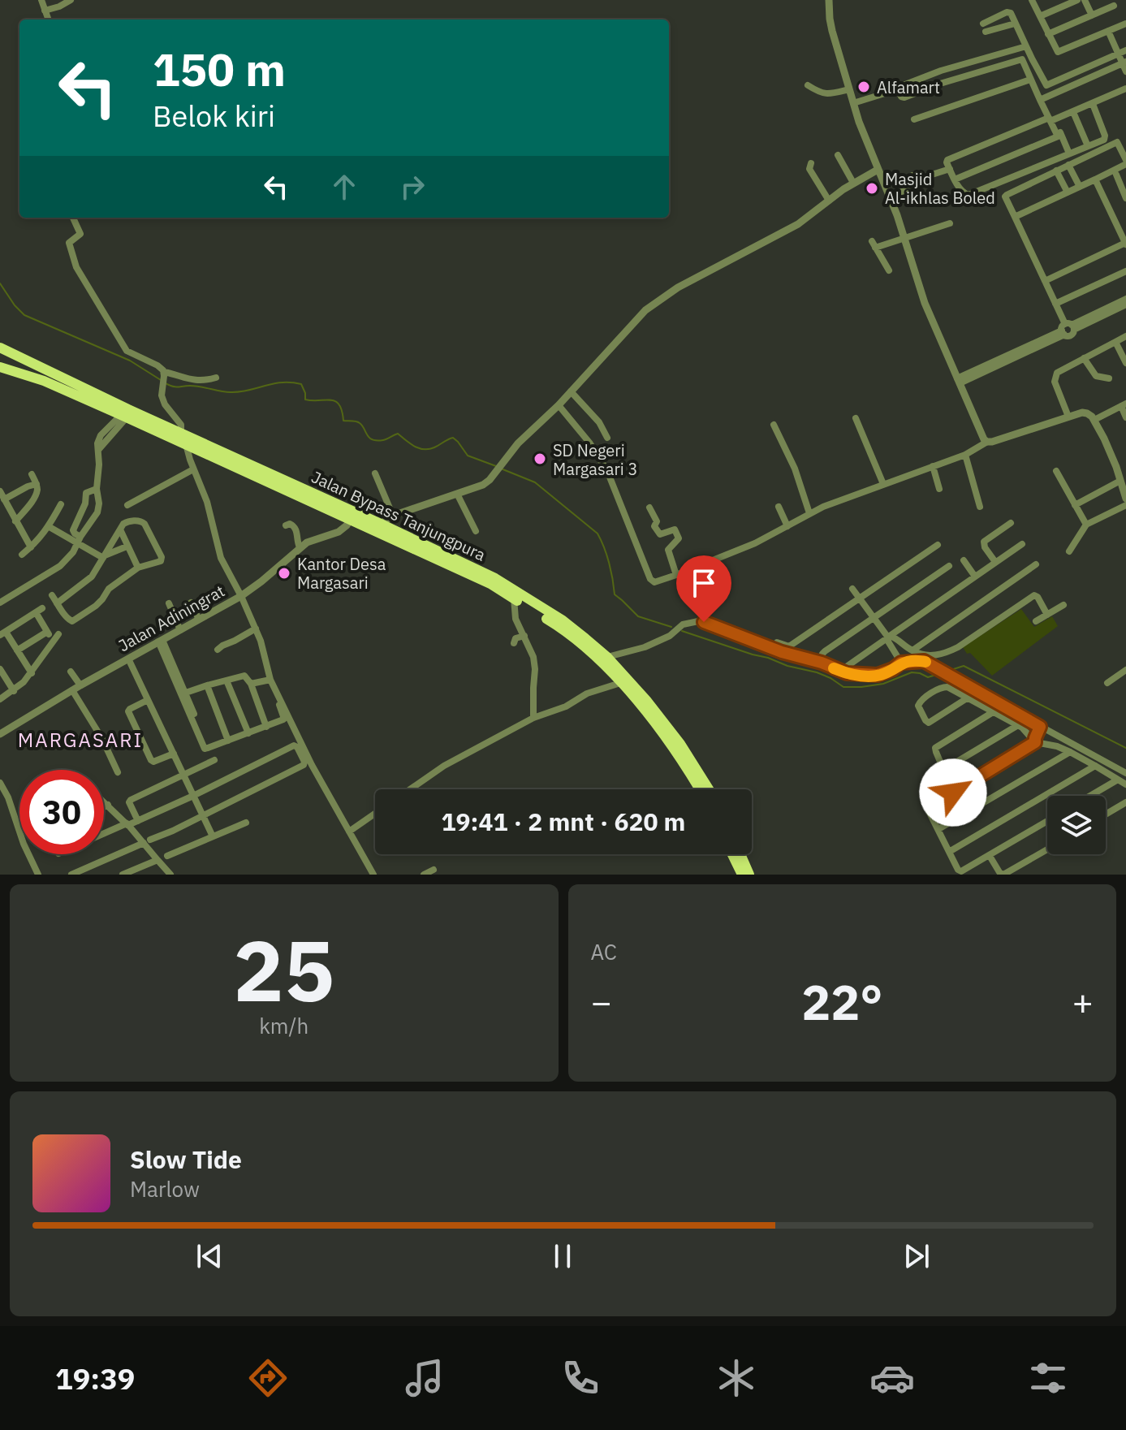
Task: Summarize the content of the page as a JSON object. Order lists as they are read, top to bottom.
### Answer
{
  "streets": {
    "highway": ["Jalan Bypass Tanjungpura"],
    "street": ["Jalan Adiningrat"]
  },
  "crossings": [
    ["Jalan Bypass Tanjungpura", "Jalan Adiningrat"]
  ],
  "districts": ["MARGASARI"],
  "places": [
    "Alfamart",
    "Masjid Al-ikhlas Boled",
    "SD Negeri Margasari 3",
    "Kantor Desa Margasari"
  ],
  "page": {
    "turn": ["150 m", "Belok kiri"],
    "limit": "30",
    "trip": "19:41 · 2 mnt · 620 m",
    "tile": [
      ["25", "km/h"],
      "AC"
    ],
    "heat": ["−", "22°", "+"],
    "song": ["Slow Tide", "Marlow"],
    "tabs": "19:39"
  }
}
